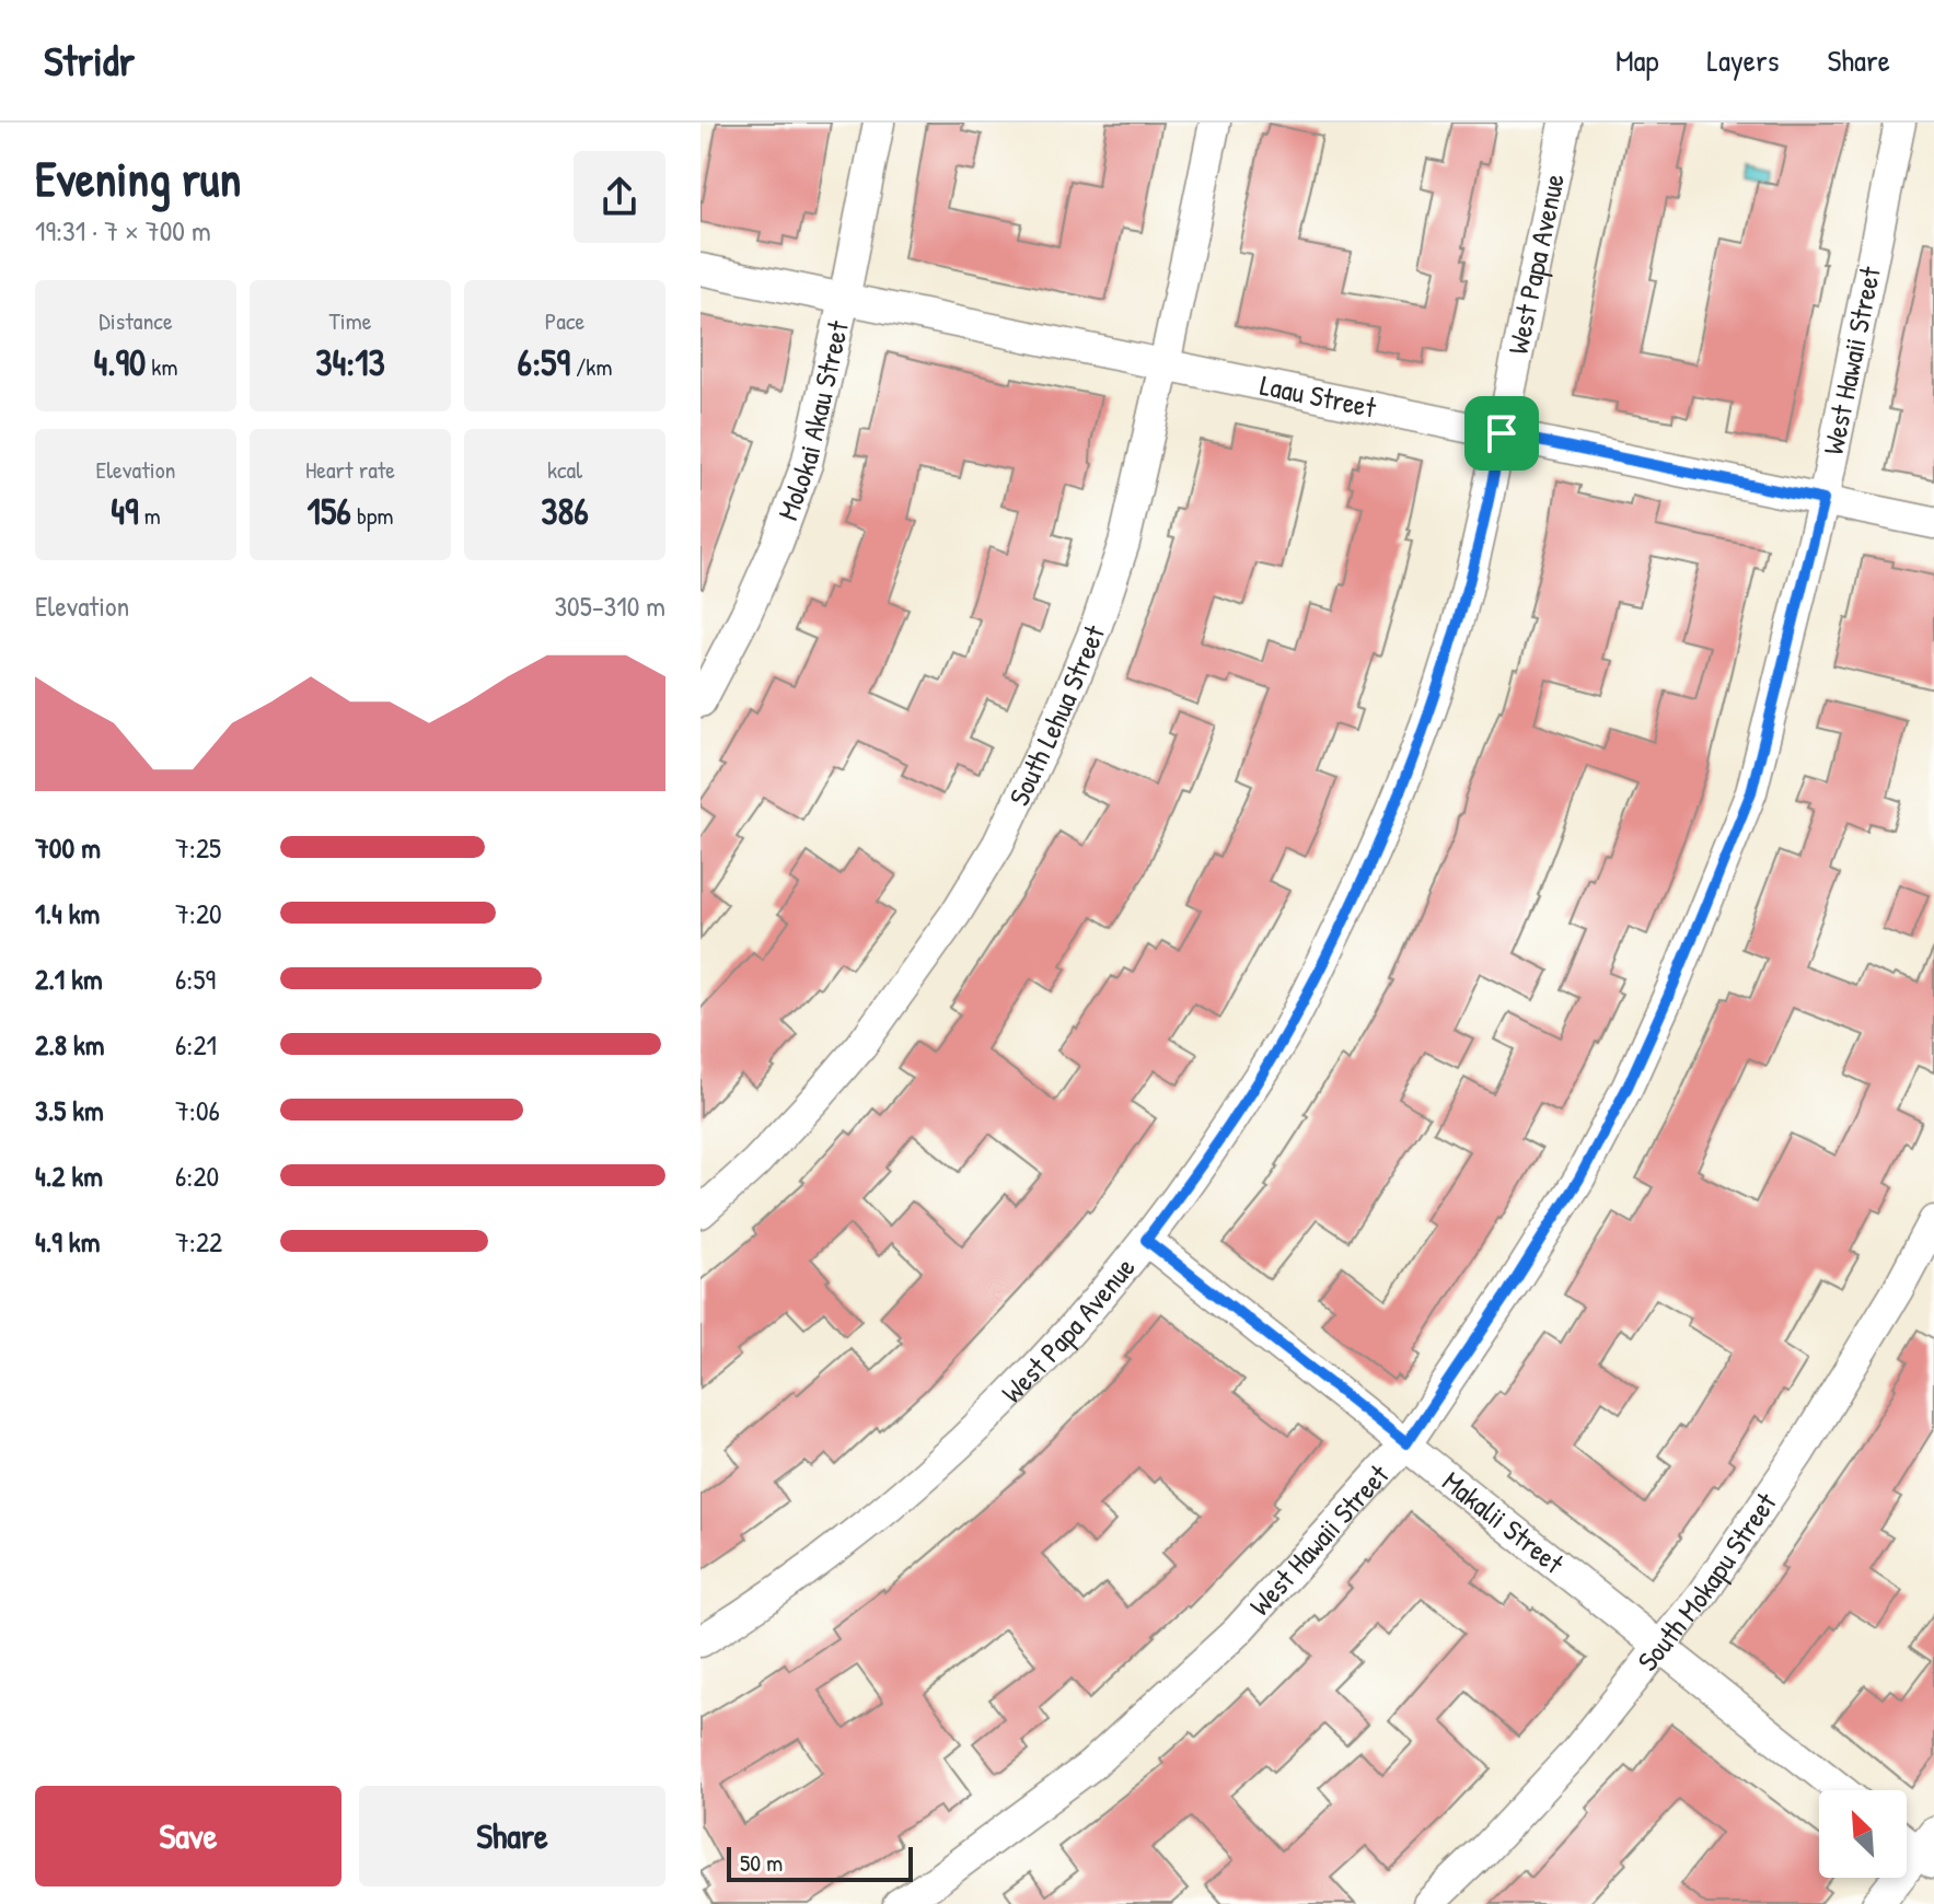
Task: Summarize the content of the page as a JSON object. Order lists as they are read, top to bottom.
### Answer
{
  "streets": {
    "street": [
      "West Papa Avenue",
      "West Hawaii Street",
      "Laau Street",
      "Molokai Akau Street",
      "South Lehua Street",
      "Makalii Street",
      "South Mokapu Street"
    ]
  },
  "crossings": [
    ["West Papa Avenue", "Laau Street"],
    ["West Papa Avenue", "Makalii Street"],
    ["West Hawaii Street", "Laau Street"],
    ["West Hawaii Street", "Makalii Street"],
    ["Laau Street", "Molokai Akau Street"],
    ["Laau Street", "South Lehua Street"],
    ["Makalii Street", "South Mokapu Street"]
  ],
  "scale_bar": "50 m",
  "north": "top left",
  "page": {
    "header": "Stridr",
    "nav": ["Map", "Layers", "Share"],
    "heading": ["Evening run", "19:31 · 7 × 700 m"],
    "stats": [
      ["Distance", "4.90 km"],
      ["Time", "34:13"],
      ["Pace", "6:59 /km"],
      ["Elevation", "49 m"],
      ["Heart rate", "156 bpm"],
      ["kcal", "386"]
    ],
    "chart": ["Elevation", "305–310 m"],
    "list": [
      {
        "name": "700 m",
        "note": "7:25"
      },
      {
        "name": "1.4 km",
        "note": "7:20"
      },
      {
        "name": "2.1 km",
        "note": "6:59"
      },
      {
        "name": "2.8 km",
        "note": "6:21"
      },
      {
        "name": "3.5 km",
        "note": "7:06"
      },
      {
        "name": "4.2 km",
        "note": "6:20"
      },
      {
        "name": "4.9 km",
        "note": "7:22"
      }
    ],
    "buttons": ["Save", "Share"],
    "scale": "50 m"
  }
}
